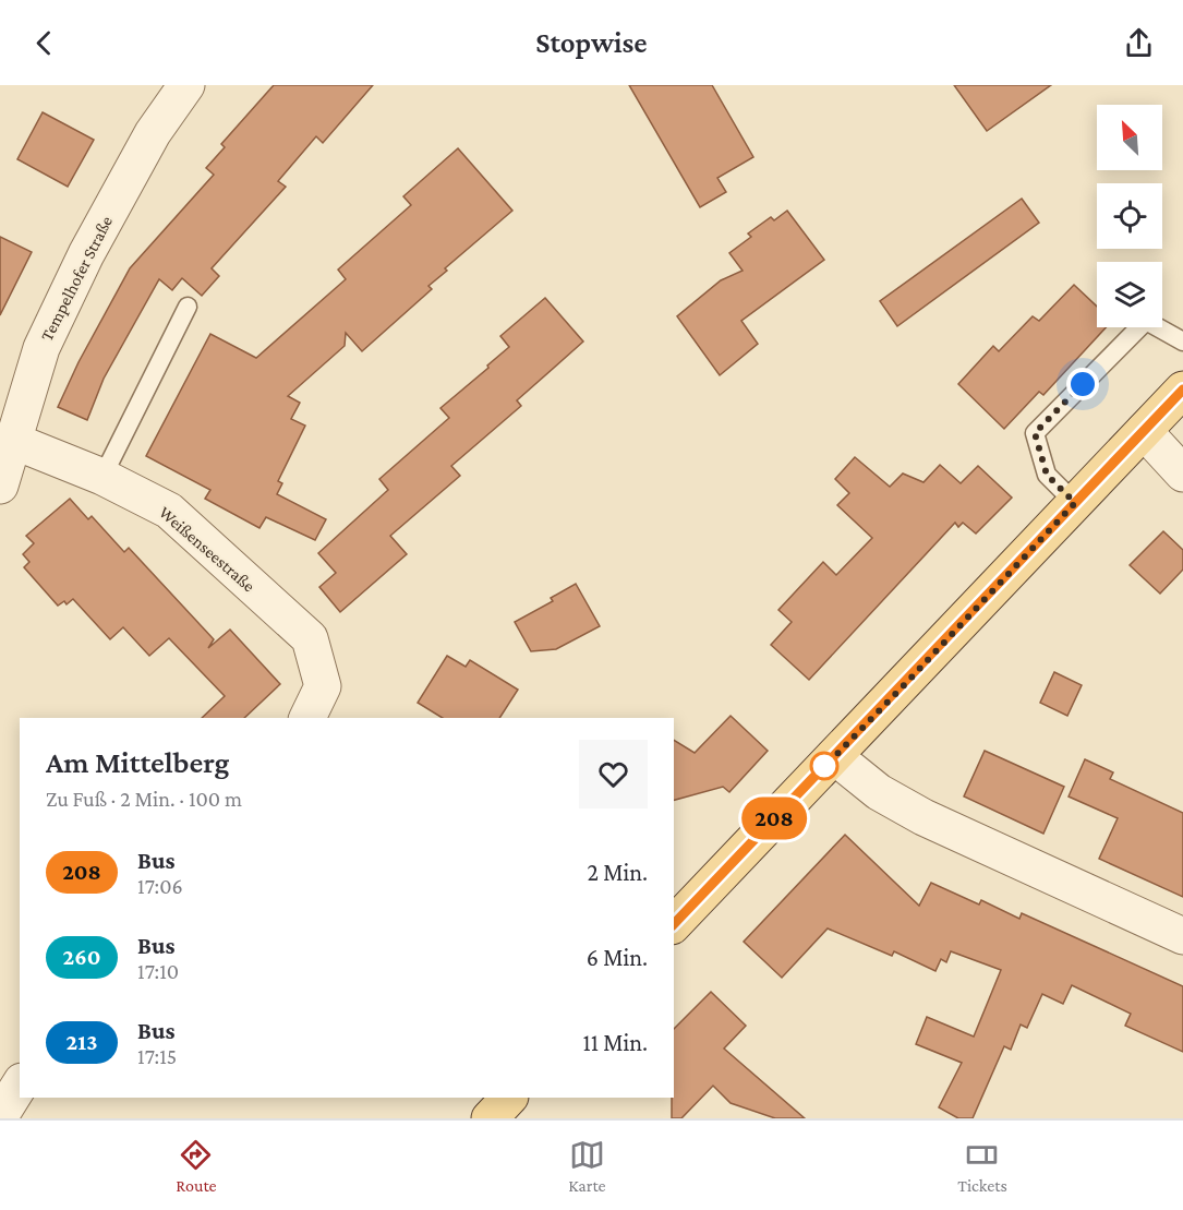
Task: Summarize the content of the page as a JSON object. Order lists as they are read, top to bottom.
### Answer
{
  "streets": {
    "street": ["Tempelhofer Straße", "Weißenseestraße"]
  },
  "crossings": [
    ["Tempelhofer Straße", "Weißenseestraße"]
  ],
  "lines": ["bus line 208"],
  "north": "top left",
  "page": {
    "header": "Stopwise",
    "on_map": "208",
    "heading": ["Am Mittelberg", "Zu Fuß · 2 Min. · 100 m"],
    "list": [
      {
        "mark": "208",
        "name": "Bus",
        "note": "17:06",
        "value": "2 Min."
      },
      {
        "mark": "260",
        "name": "Bus",
        "note": "17:10",
        "value": "6 Min."
      },
      {
        "mark": "213",
        "name": "Bus",
        "note": "17:15",
        "value": "11 Min."
      }
    ],
    "tabs": ["Route", "Karte", "Tickets"]
  }
}
